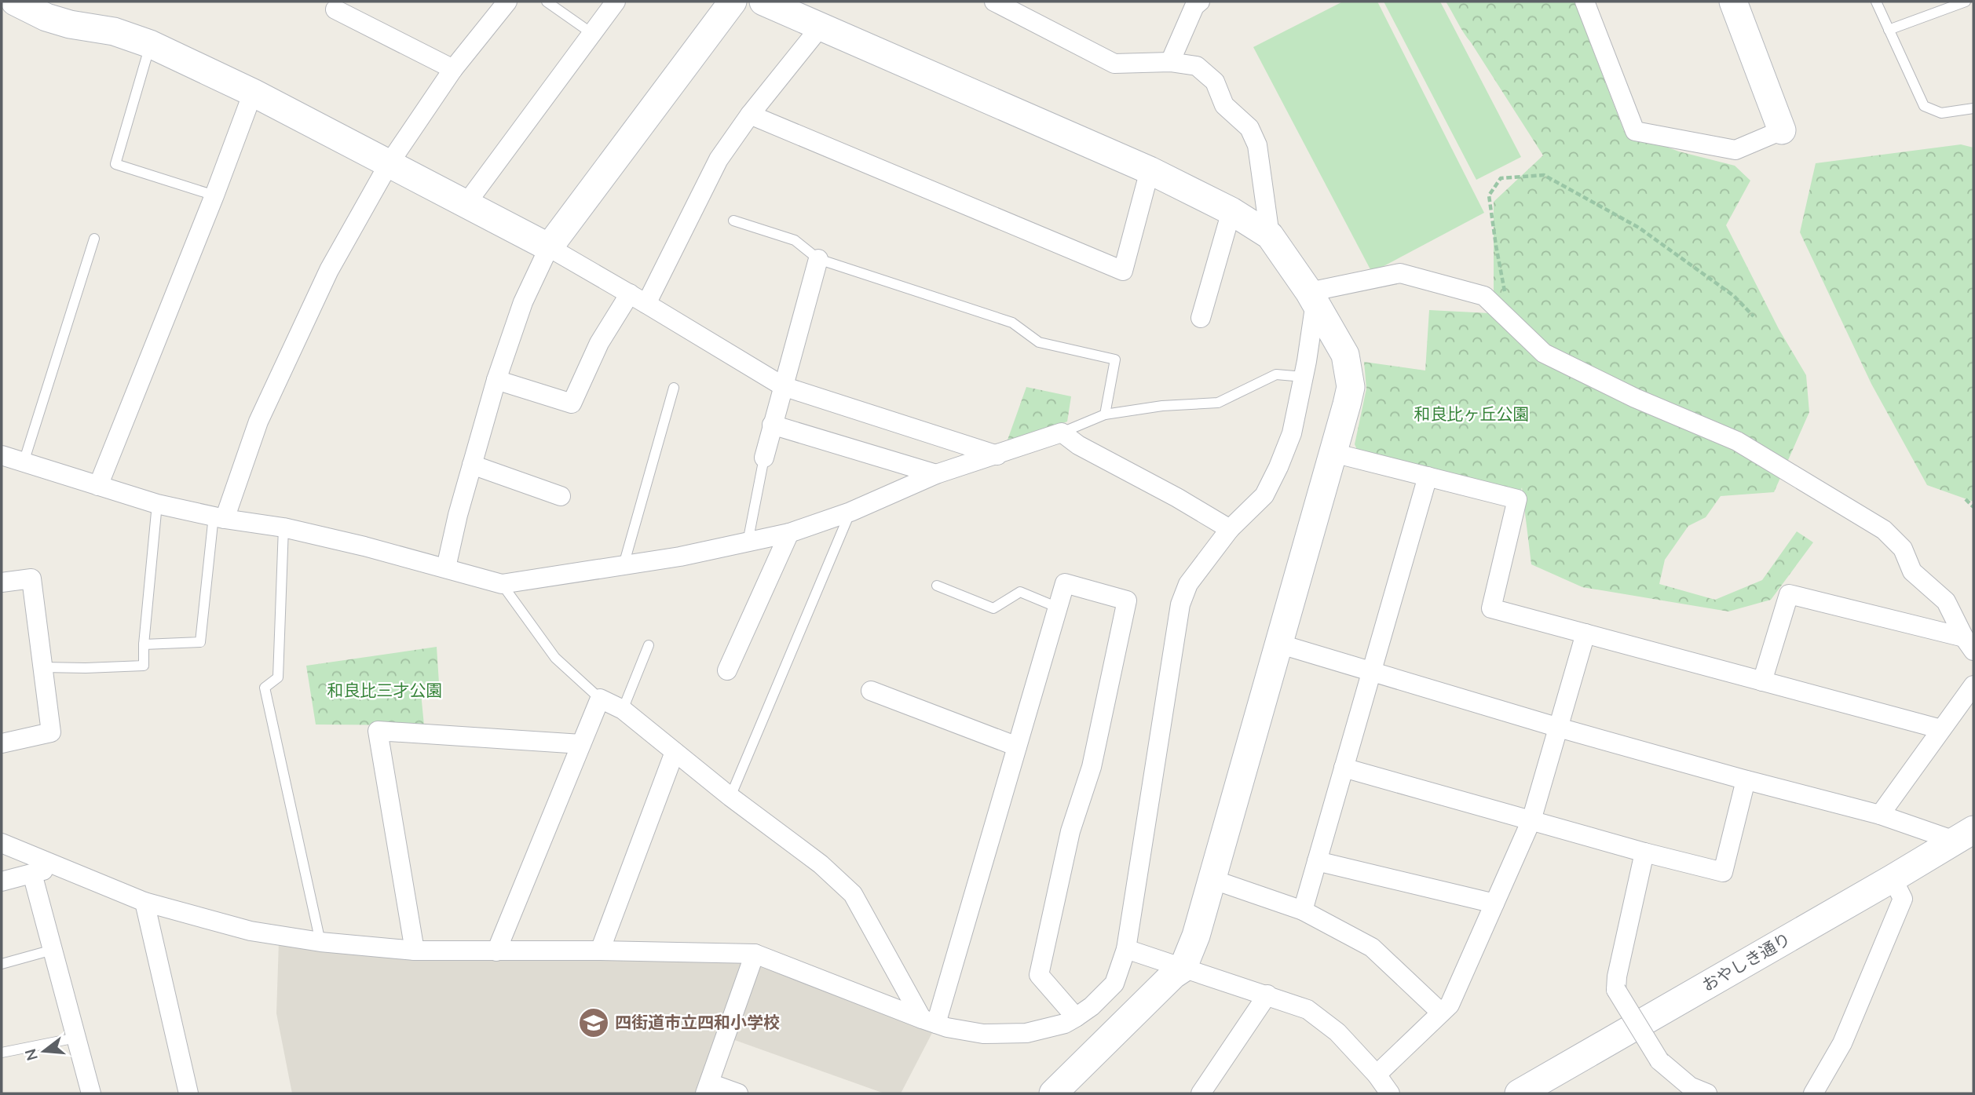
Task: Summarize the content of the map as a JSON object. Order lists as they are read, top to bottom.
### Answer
{
  "streets": {
    "street": ["おやしき通り"]
  },
  "parks": ["和良比ヶ丘公園", "和良比三才公園"],
  "places": {
    "school or university": ["四街道市立四和小学校"]
  },
  "north": "left"
}
